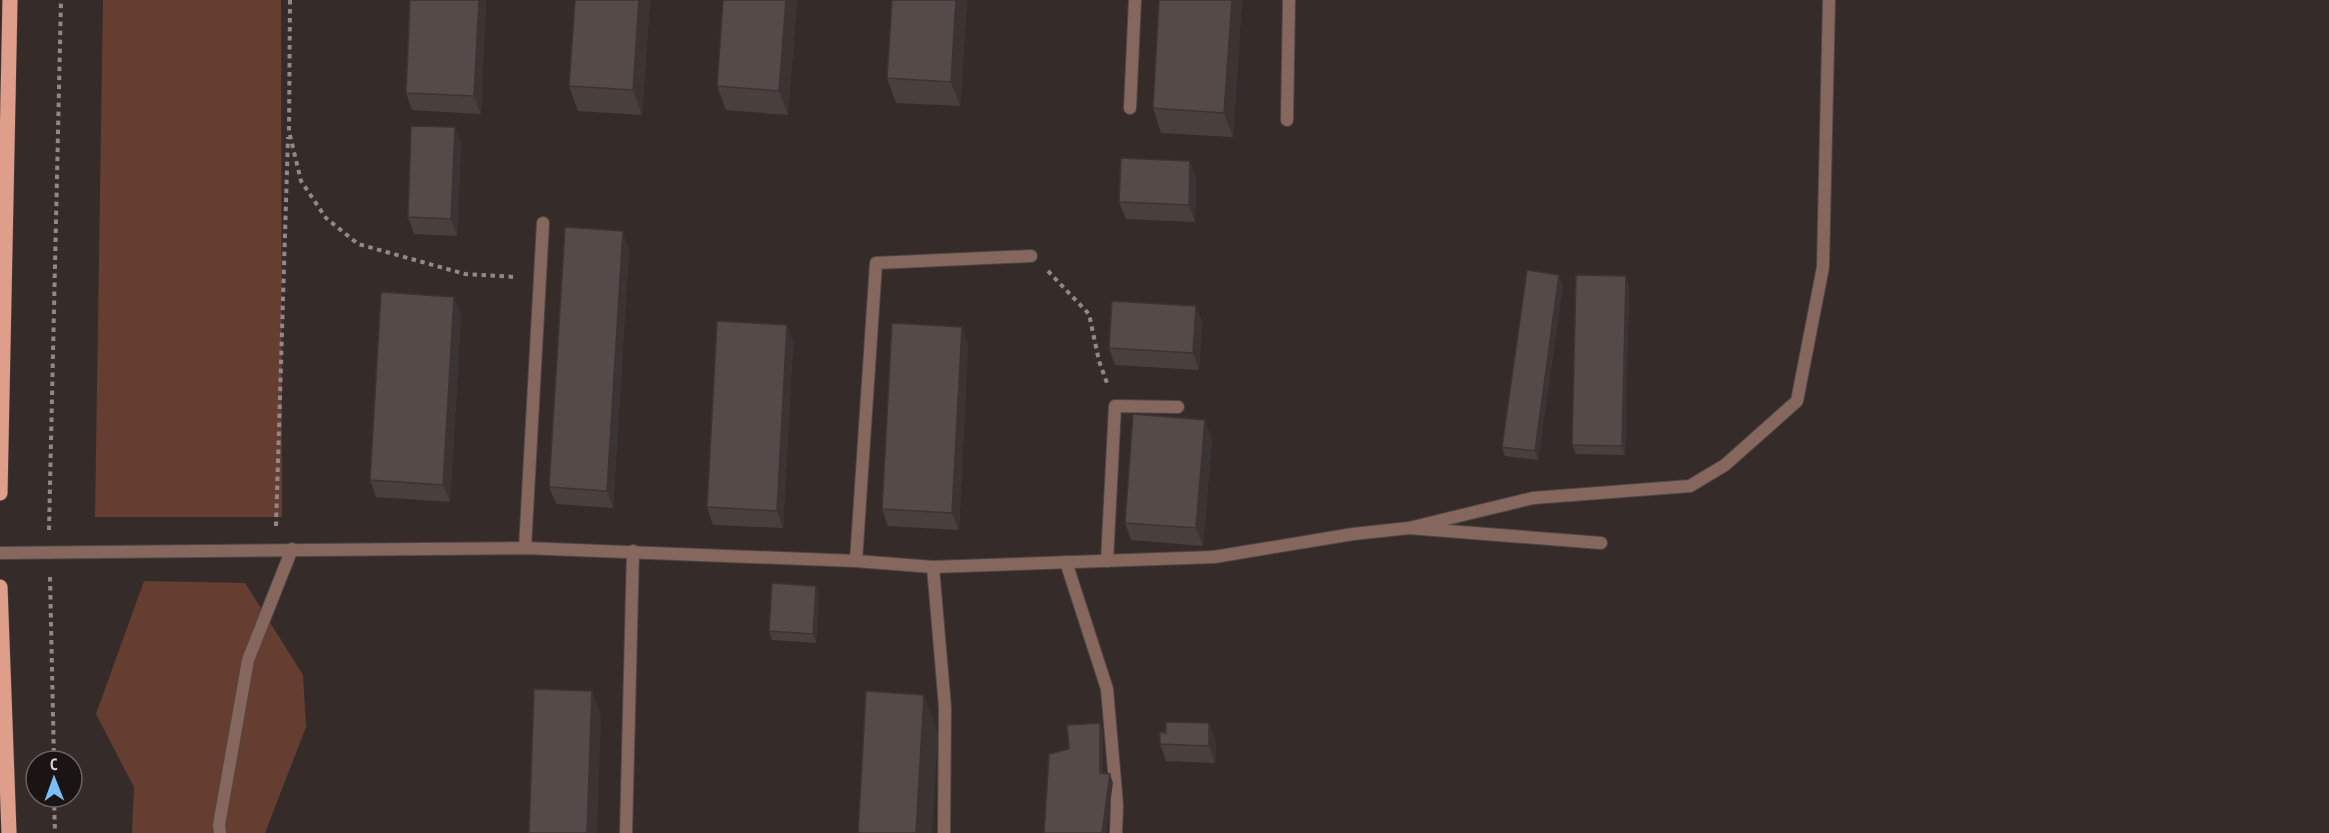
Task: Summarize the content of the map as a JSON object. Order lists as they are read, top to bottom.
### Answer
{
  "north": "top"
}
